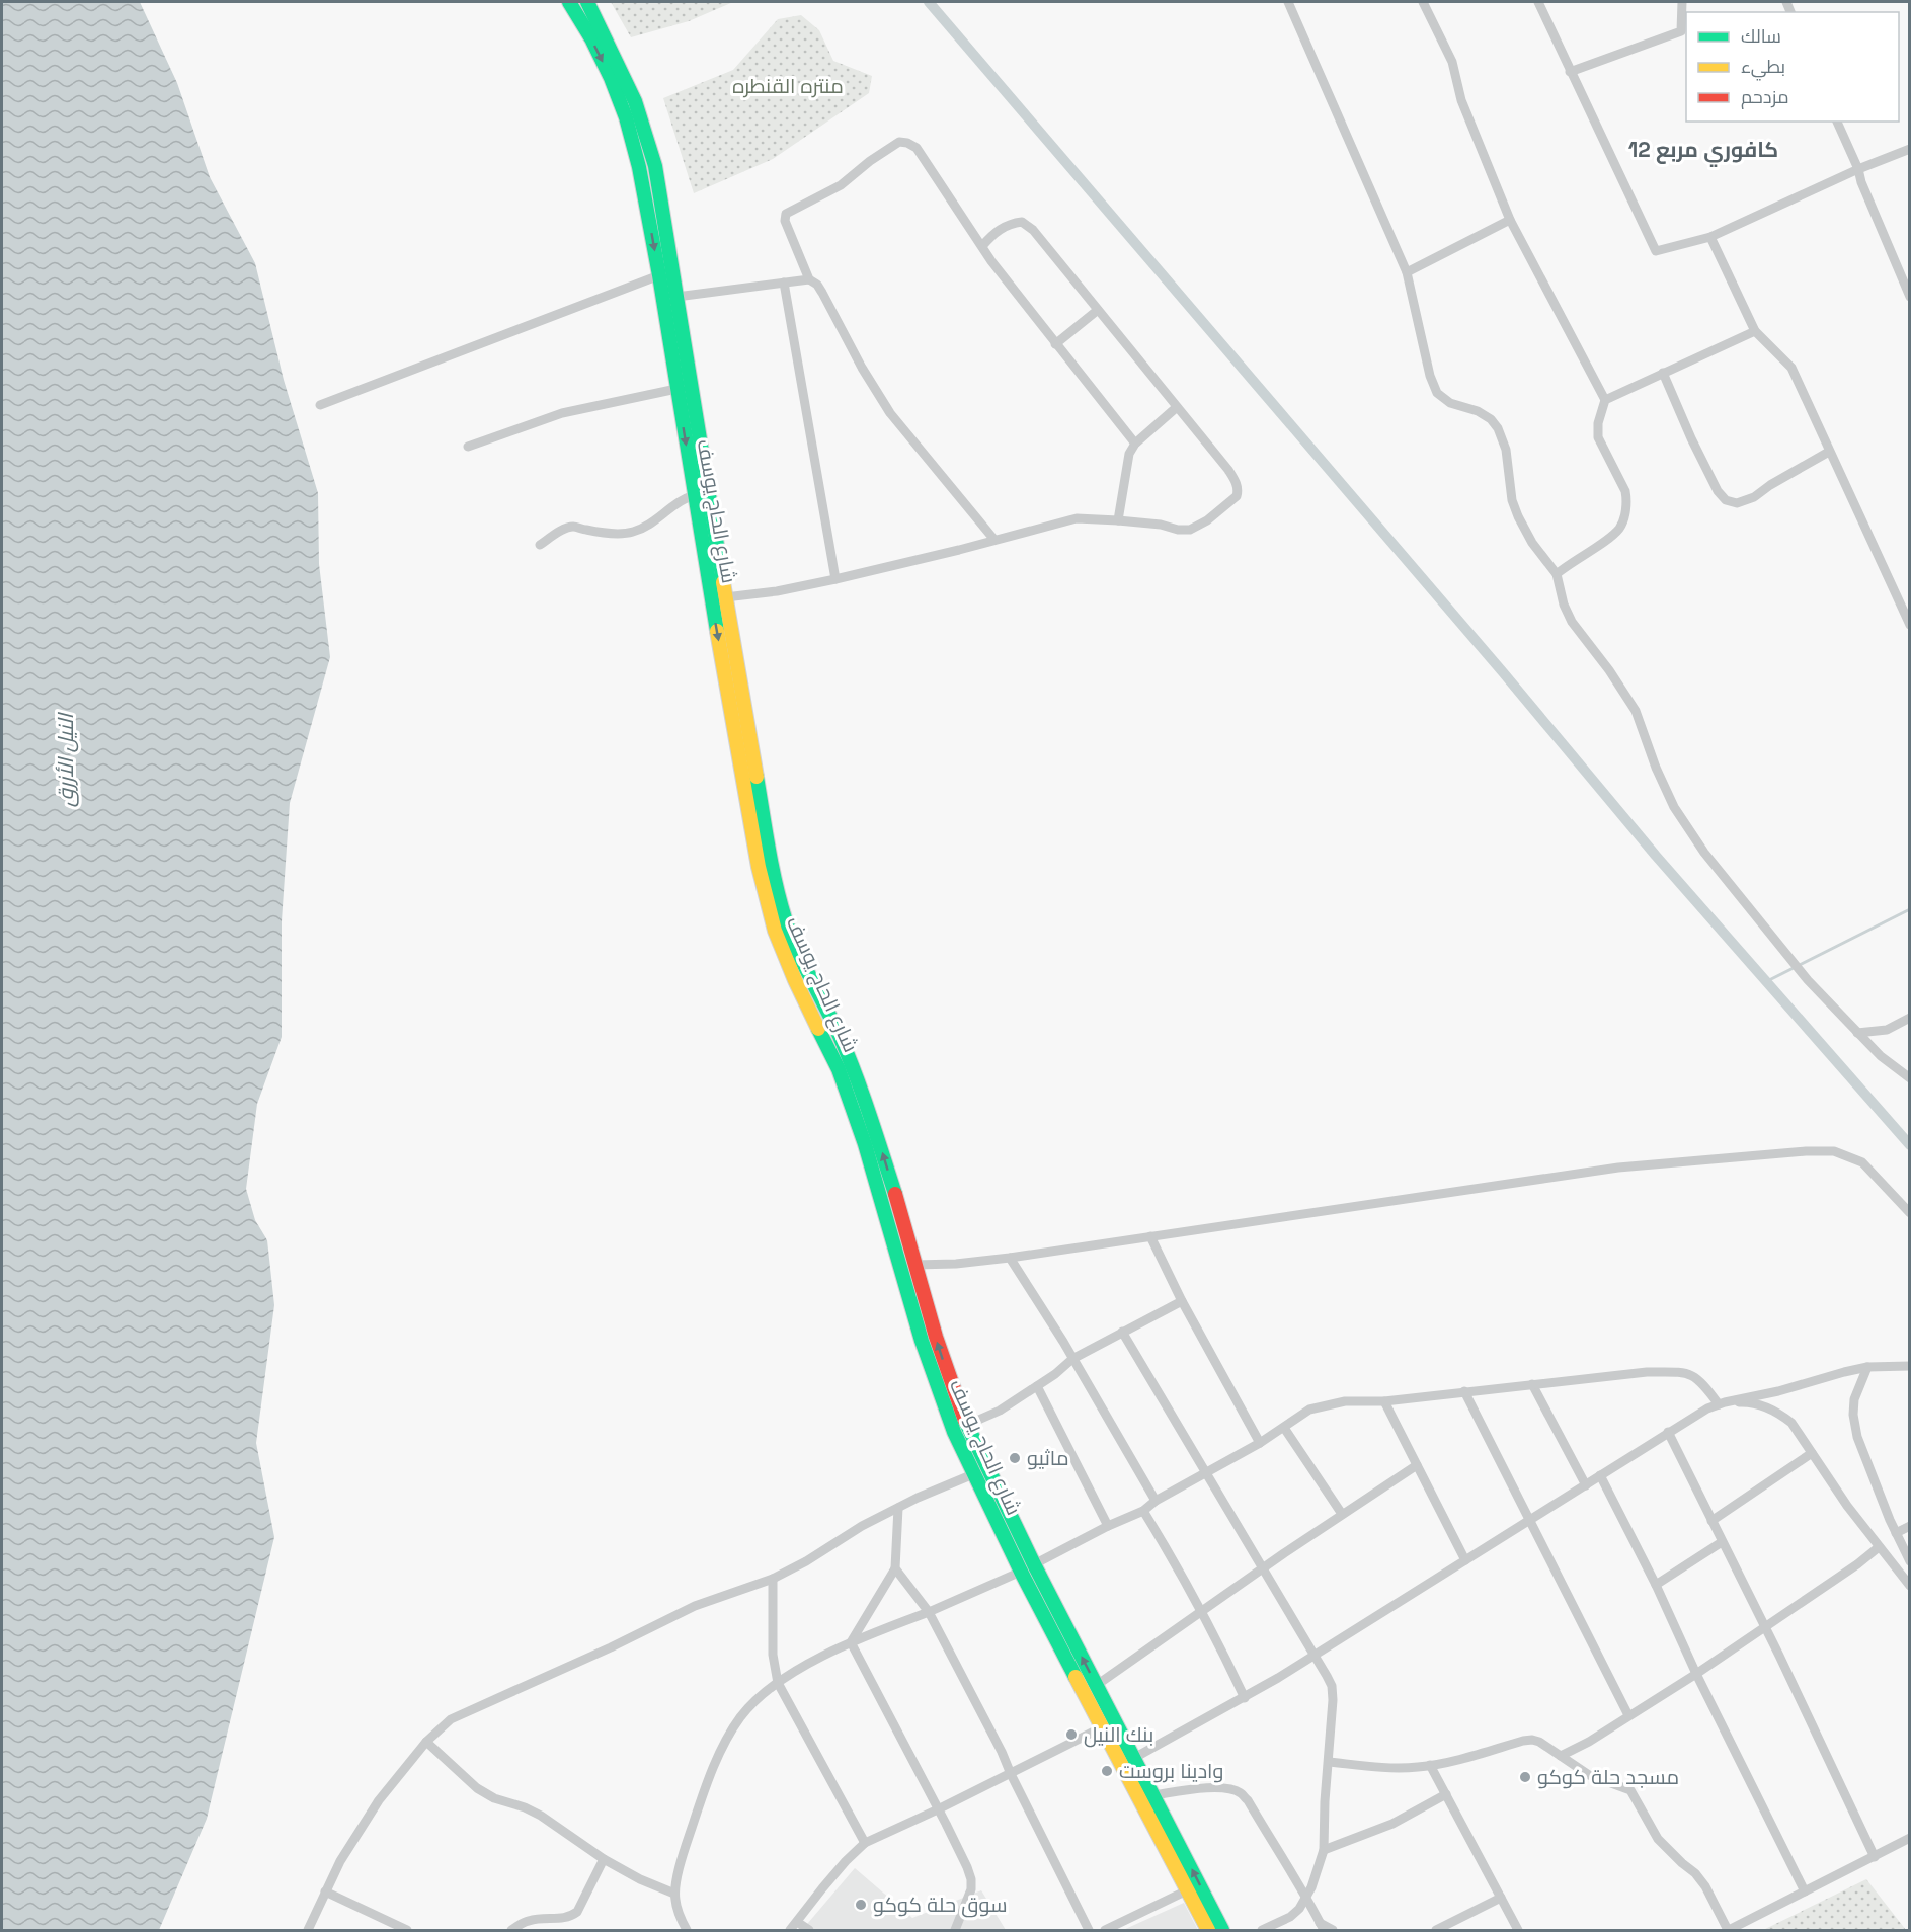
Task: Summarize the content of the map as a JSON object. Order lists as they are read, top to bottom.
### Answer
{
  "streets": {
    "main road": ["شارع الحاج يوسف"]
  },
  "districts": ["كافوري مربع 12"],
  "water": ["النيل الأزرق"],
  "parks": ["منتره القنطره"],
  "places": [
    "ماثيو",
    "بنك النيل",
    "وادينا بروست",
    "مسجد حلة كوكو",
    "سوق حلة كوكو"
  ],
  "legend": ["سالك", "بطيء", "مزدحم"]
}
